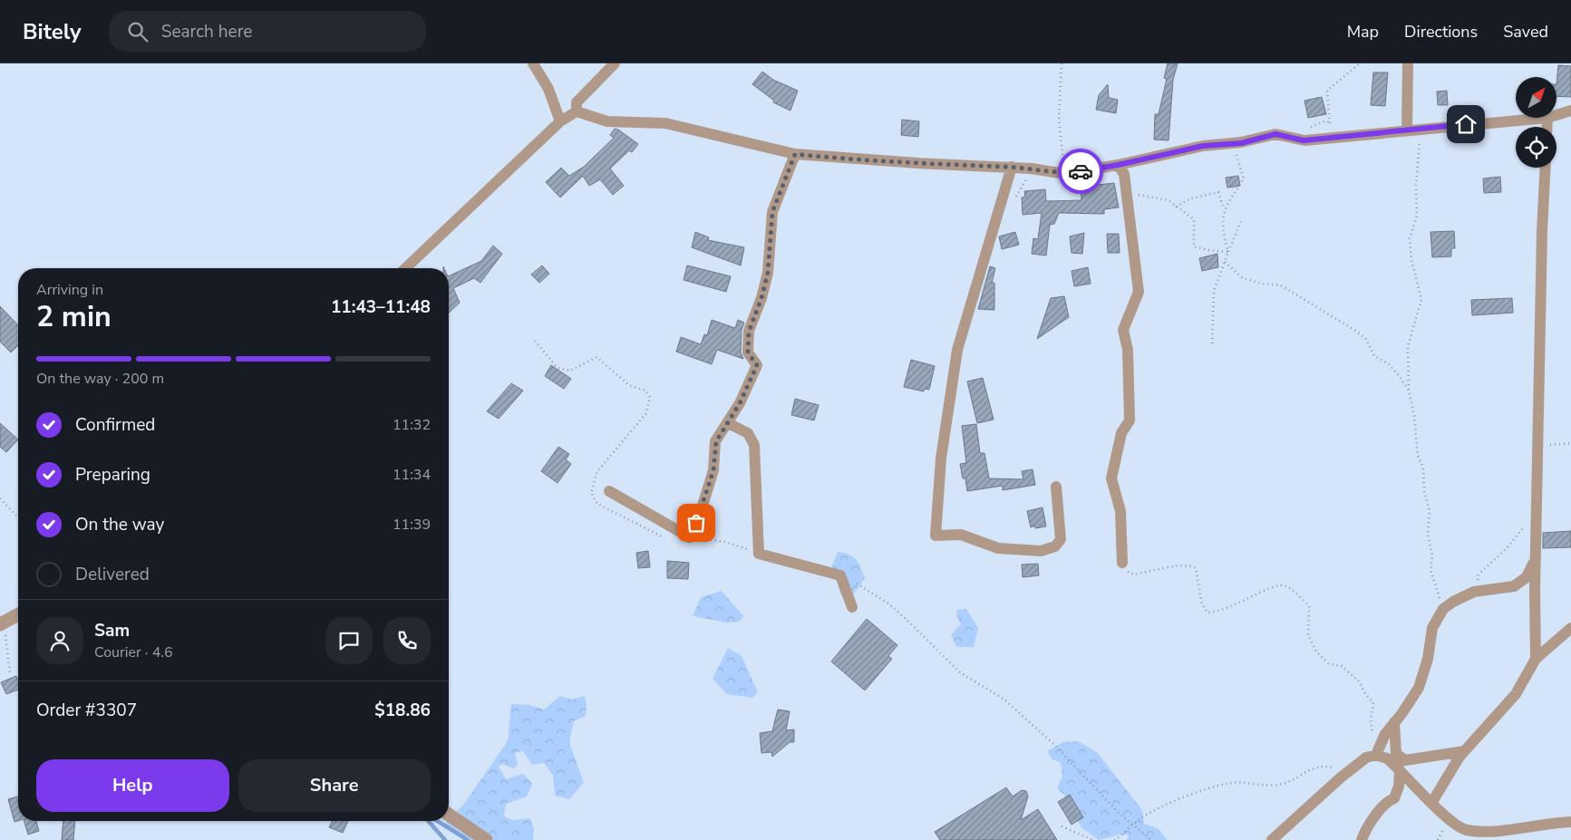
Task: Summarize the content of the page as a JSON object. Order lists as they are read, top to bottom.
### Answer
{
  "north": "top right",
  "page": {
    "header": "Bitely",
    "search": "Search here",
    "nav": ["Map", "Directions", "Saved"],
    "heading": ["2 min", "Arriving in", "11:43–11:48"],
    "panel": [
      "Sam",
      "Courier · 4.6",
      "Order #3307",
      "$18.86"
    ],
    "bar": "On the way · 200 m",
    "list": [
      ["Confirmed", "11:32"],
      ["Preparing", "11:34"],
      ["On the way", "11:39"],
      "Delivered"
    ],
    "buttons": ["Help", "Share"]
  }
}
